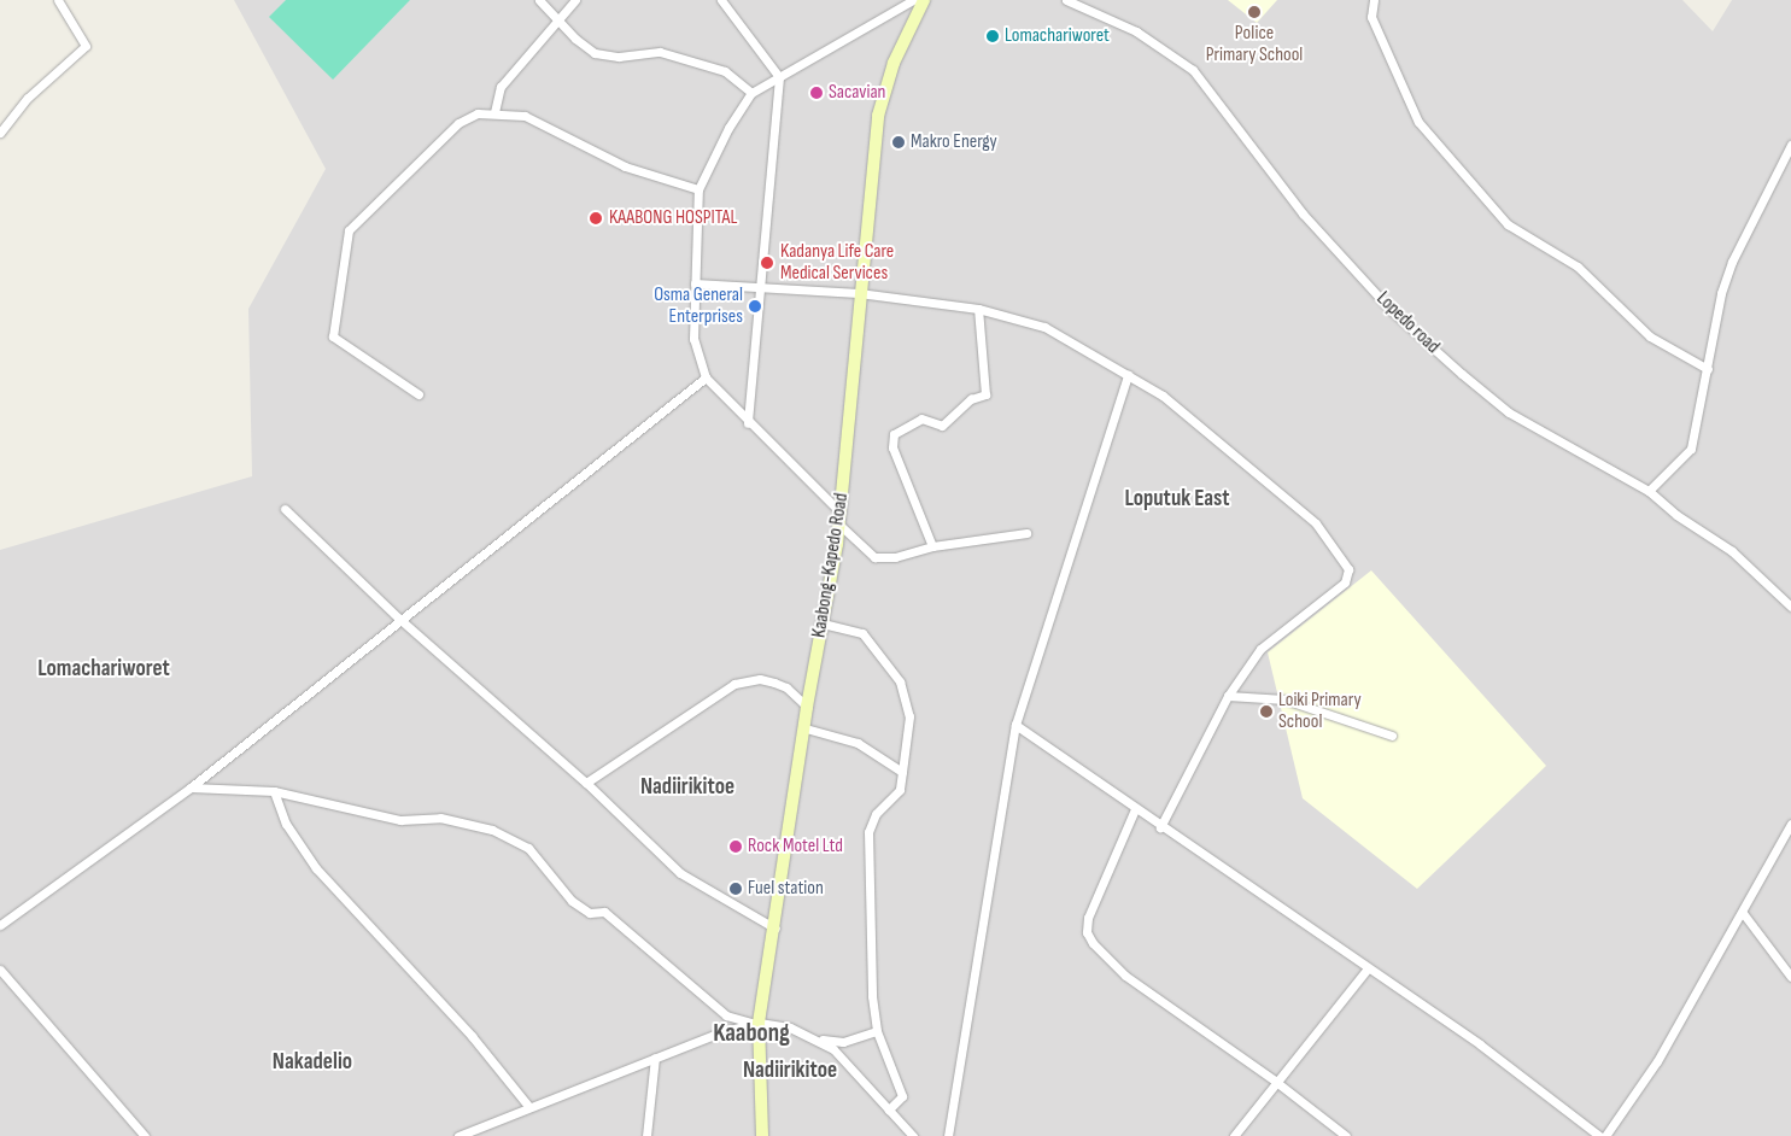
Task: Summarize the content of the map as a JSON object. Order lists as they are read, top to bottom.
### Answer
{
  "streets": {
    "main road": ["Kaabong-Kapedo Road"],
    "street": ["Lopedo road"]
  },
  "districts": [
    "Loputuk East",
    "Lomachariworet",
    "Nadiirikitoe",
    "Kaabong",
    "Nakadelio",
    "Nadiirikitoe"
  ],
  "places": [
    "Police Primary School",
    "Lomachariworet",
    "Sacavian",
    "Makro Energy",
    "KAABONG HOSPITAL",
    "Kadanya Life Care Medical Services",
    "Osma General Enterprises",
    "Loiki Primary School",
    "Rock Motel Ltd",
    "Fuel station"
  ]
}
